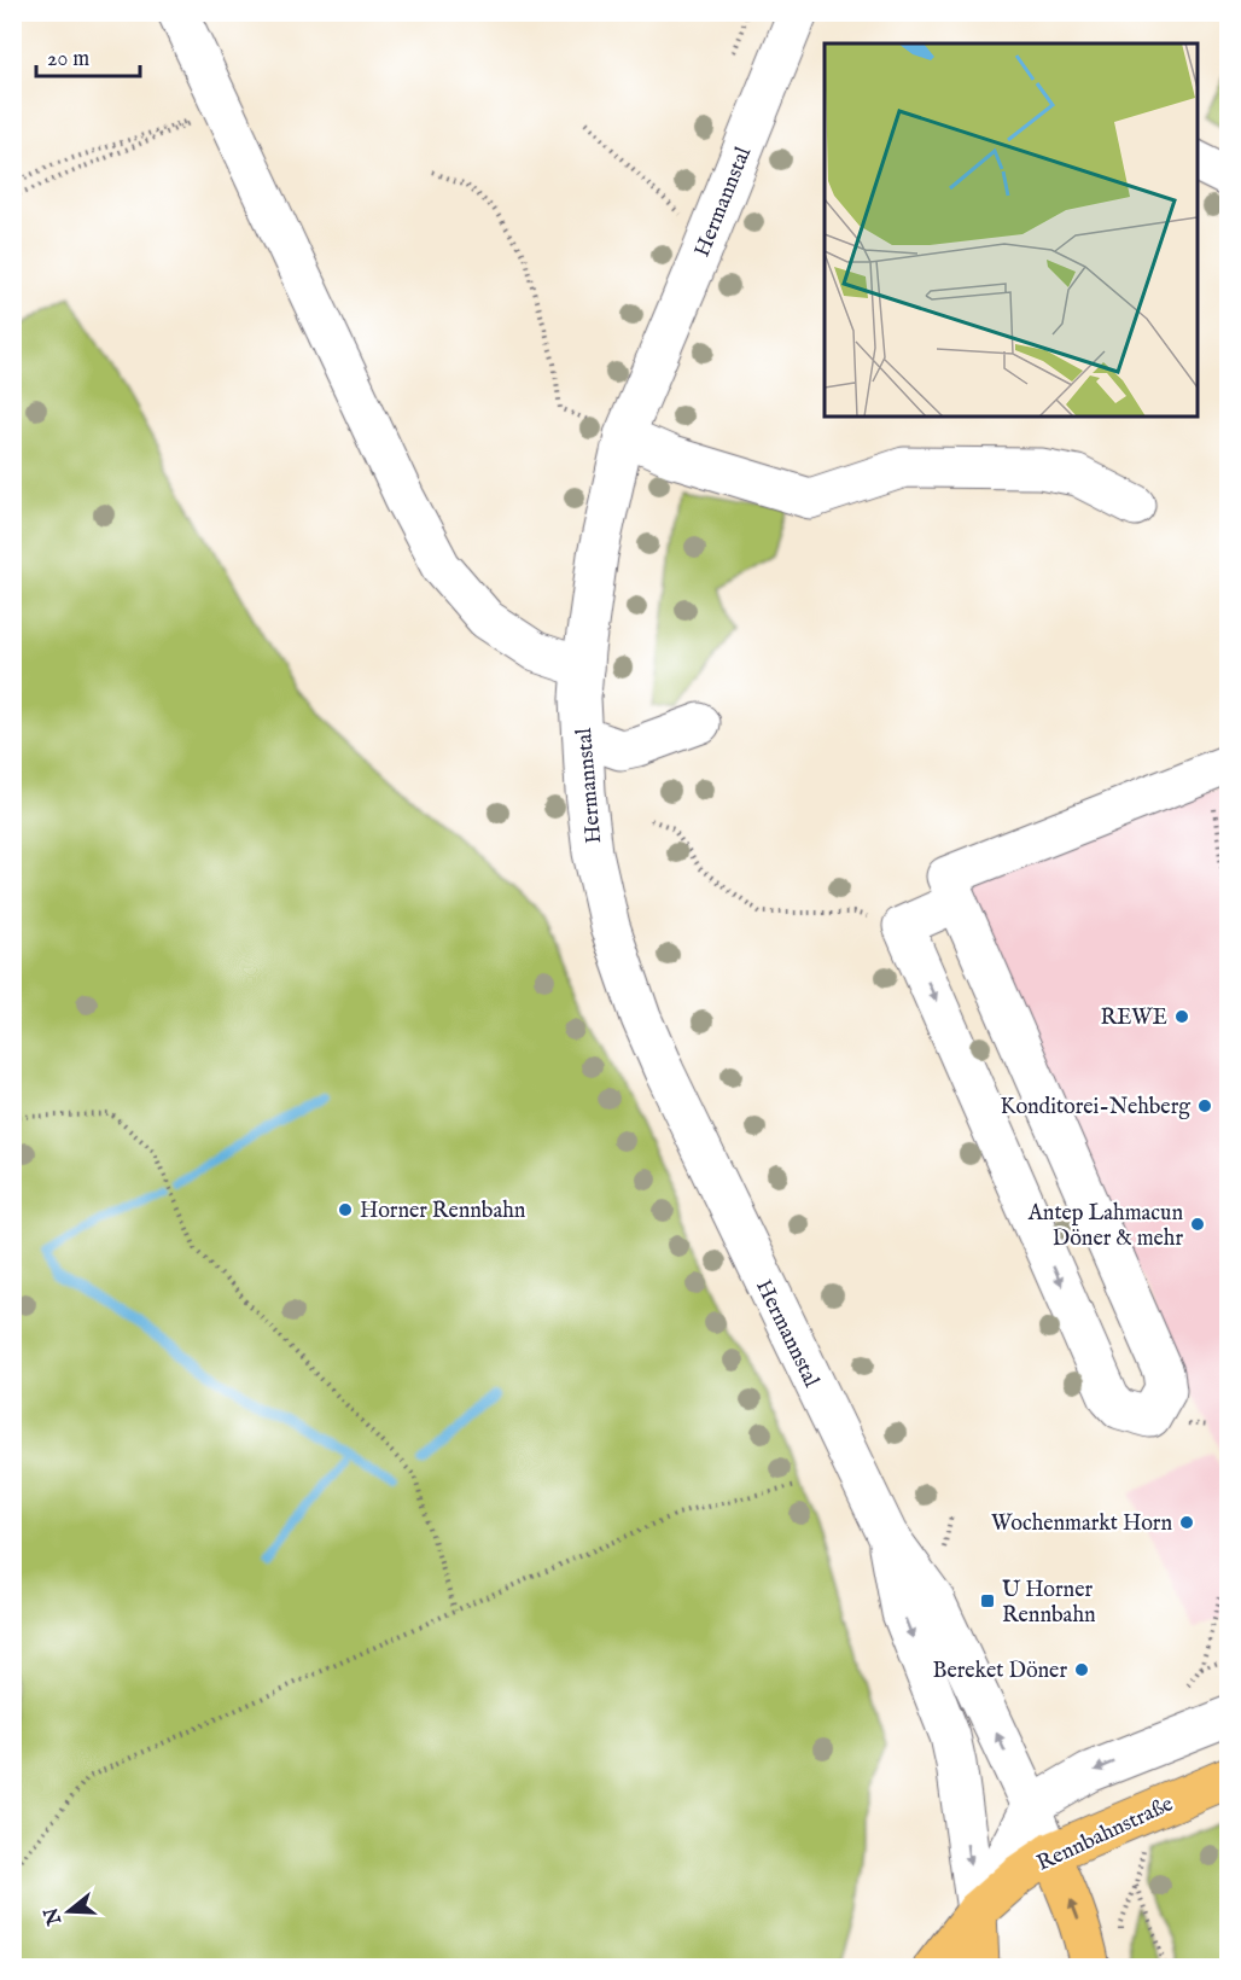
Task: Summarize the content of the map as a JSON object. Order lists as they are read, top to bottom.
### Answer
{
  "streets": {
    "main road": ["Rennbahnstraße"],
    "street": ["Hermannstal"]
  },
  "crossings": [
    ["Hermannstal", "Rennbahnstraße"]
  ],
  "places": {
    "other": [
      "REWE",
      "Konditorei-Nehberg",
      "Horner Rennbahn",
      "Antep Lahmacun Döner & mehr",
      "Wochenmarkt Horn",
      "Bereket Döner"
    ],
    "transit": ["U Horner Rennbahn"]
  },
  "scale_bar": "20 m",
  "north": "left"
}
